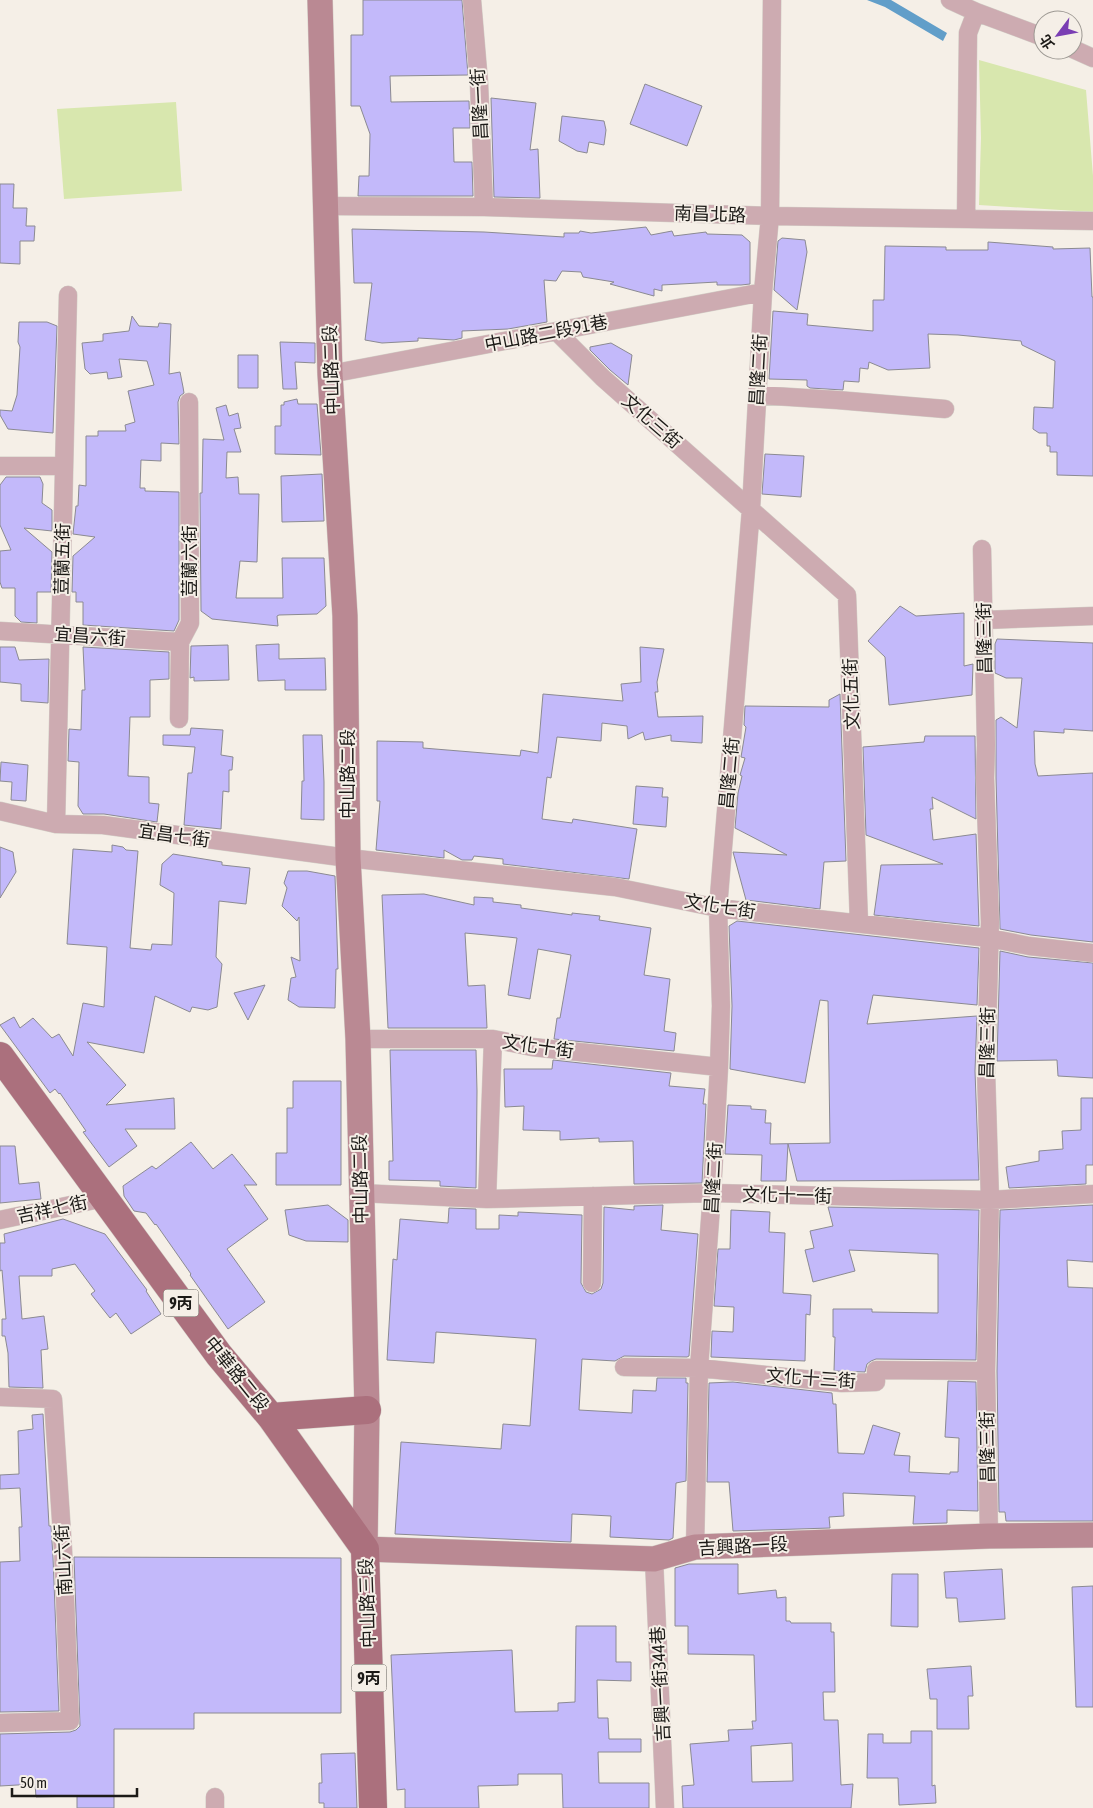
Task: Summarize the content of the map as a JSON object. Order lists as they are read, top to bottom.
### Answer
{
  "streets": {
    "main road": ["9丙", "中華路二段", "中山路三段"],
    "street": [
      "昌隆一街",
      "南昌北路",
      "中山路二段91巷",
      "中山路二段",
      "昌隆二街",
      "文化三街",
      "荳蘭五街",
      "荳蘭六街",
      "宜昌六街",
      "昌隆三街",
      "文化五街",
      "宜昌七街",
      "文化七街",
      "文化十街",
      "文化十一街",
      "吉祥七街",
      "文化十三街",
      "吉興路一段",
      "南山六街",
      "吉興一街344巷"
    ]
  },
  "crossings": [
    ["昌隆一街", "南昌北路"],
    ["南昌北路", "中山路二段"],
    ["南昌北路", "昌隆二街"],
    ["中山路二段91巷", "中山路二段"],
    ["中山路二段91巷", "昌隆二街"],
    ["中山路二段91巷", "文化三街"],
    ["中山路二段", "宜昌七街"],
    ["中山路二段", "文化七街"],
    ["中山路二段", "文化十街"],
    ["中山路二段", "文化十一街"],
    ["中山路二段", "中華路二段"],
    ["中山路二段", "吉興路一段"],
    ["中山路二段", "中山路三段"],
    ["昌隆二街", "文化三街"],
    ["昌隆二街", "文化五街"],
    ["昌隆二街", "文化七街"],
    ["昌隆二街", "文化十街"],
    ["昌隆二街", "文化十一街"],
    ["昌隆二街", "文化十三街"],
    ["昌隆二街", "吉興路一段"],
    ["文化三街", "文化五街"],
    ["荳蘭五街", "宜昌六街"],
    ["荳蘭五街", "宜昌七街"],
    ["荳蘭六街", "宜昌六街"],
    ["昌隆三街", "文化七街"],
    ["昌隆三街", "文化十一街"],
    ["昌隆三街", "文化十三街"],
    ["昌隆三街", "吉興路一段"],
    ["文化五街", "文化七街"],
    ["宜昌七街", "文化七街"],
    ["吉祥七街", "中華路二段"],
    ["中華路二段", "吉興路一段"],
    ["中華路二段", "中山路三段"],
    ["吉興路一段", "中山路三段"],
    ["吉興路一段", "吉興一街344巷"]
  ],
  "scale_bar": "50 m",
  "north": "bottom left"
}
